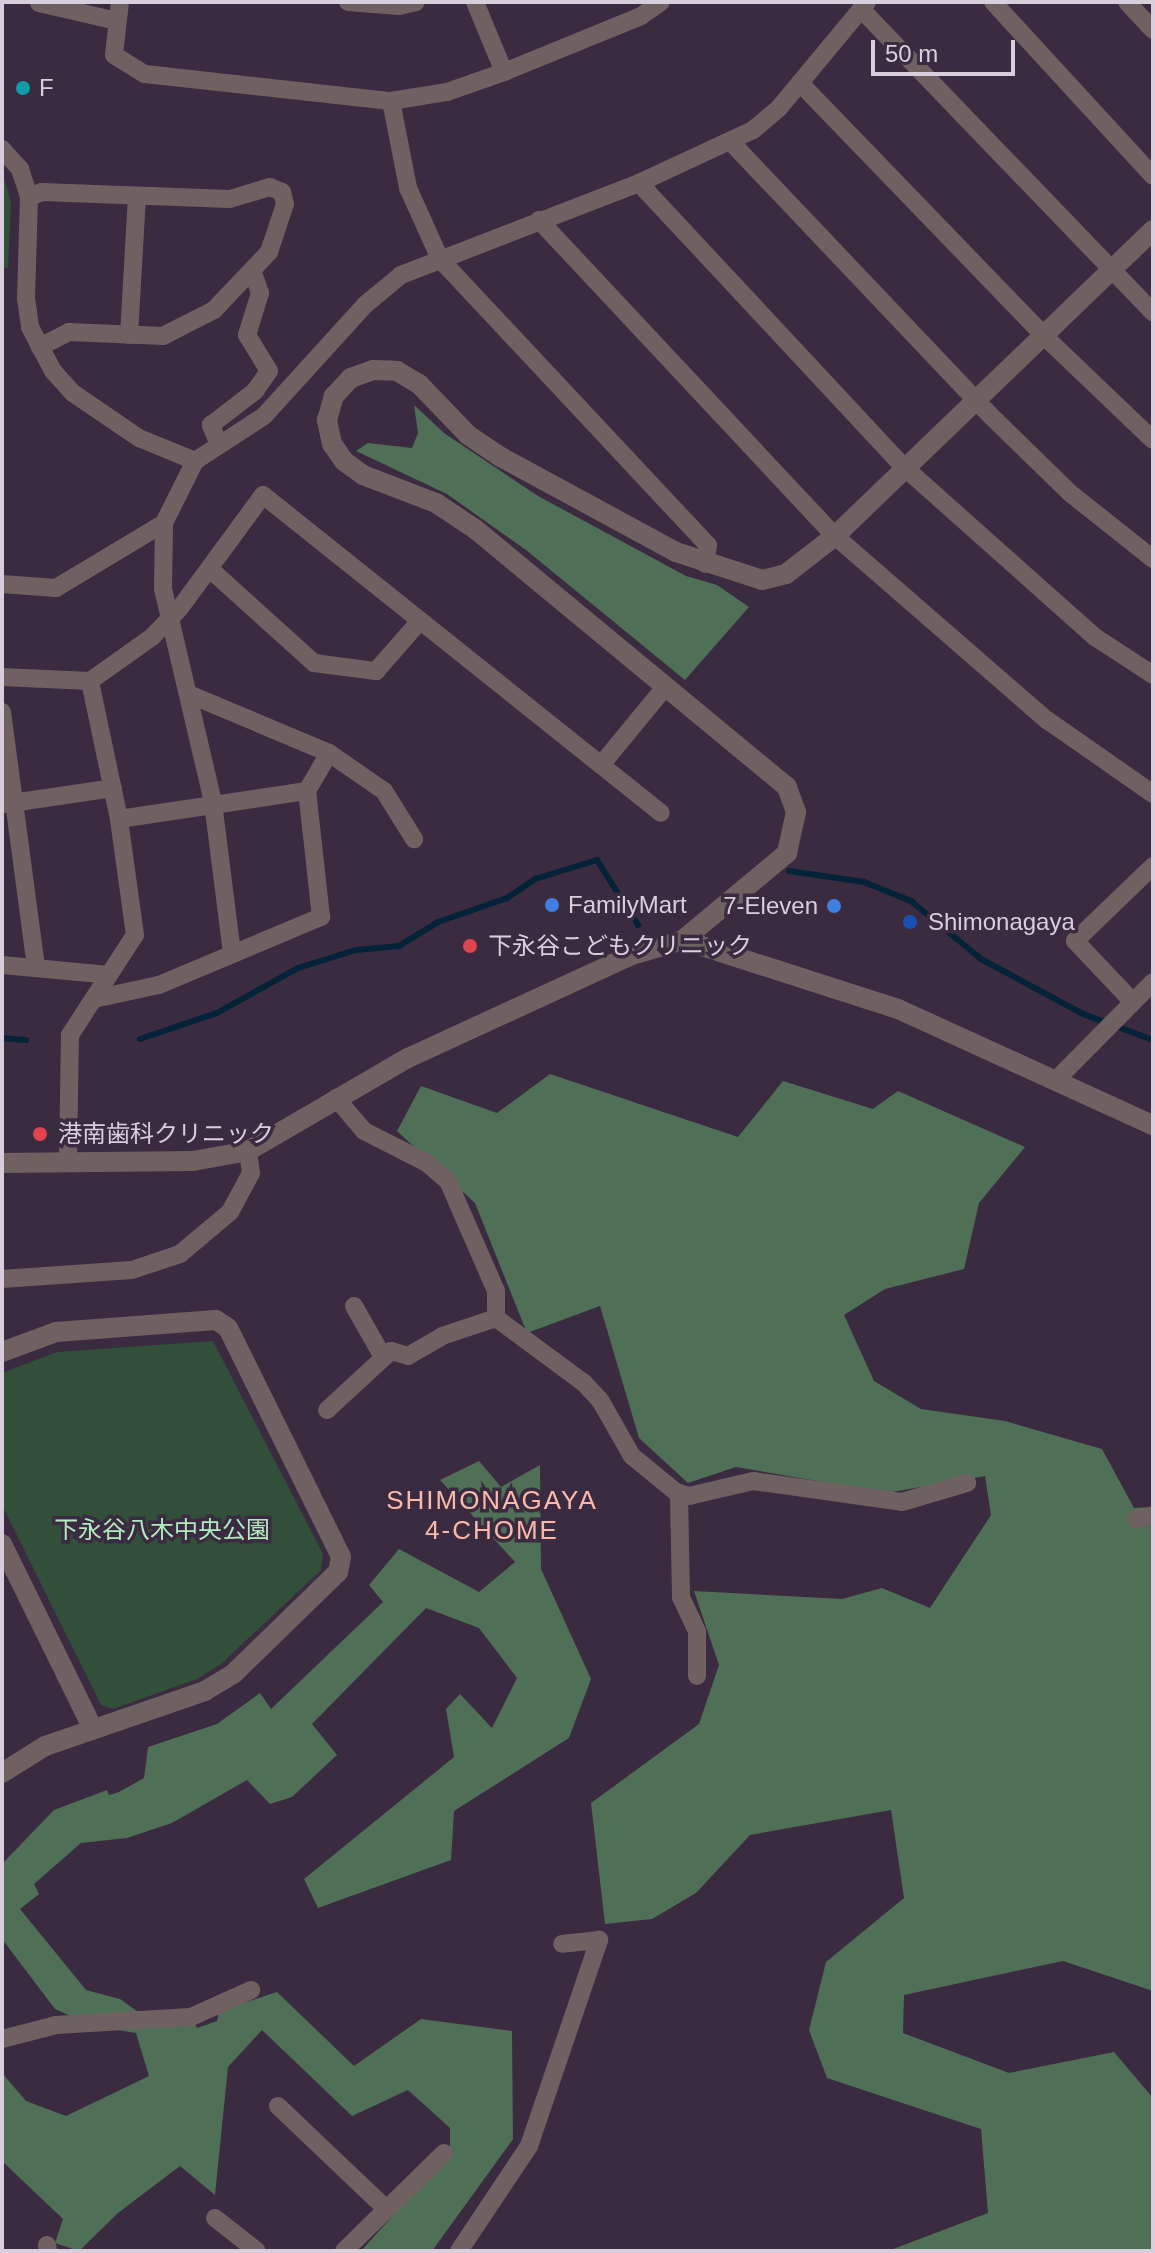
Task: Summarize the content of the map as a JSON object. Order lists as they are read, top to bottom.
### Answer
{
  "districts": ["SHIMONAGAYA 4-CHOME"],
  "parks": ["下永谷八木中央公園"],
  "places": [
    "F",
    "FamilyMart",
    "7-Eleven",
    "Shimonagaya",
    "下永谷こどもクリニック",
    "港南歯科クリニック"
  ],
  "scale_bar": "50 m"
}
